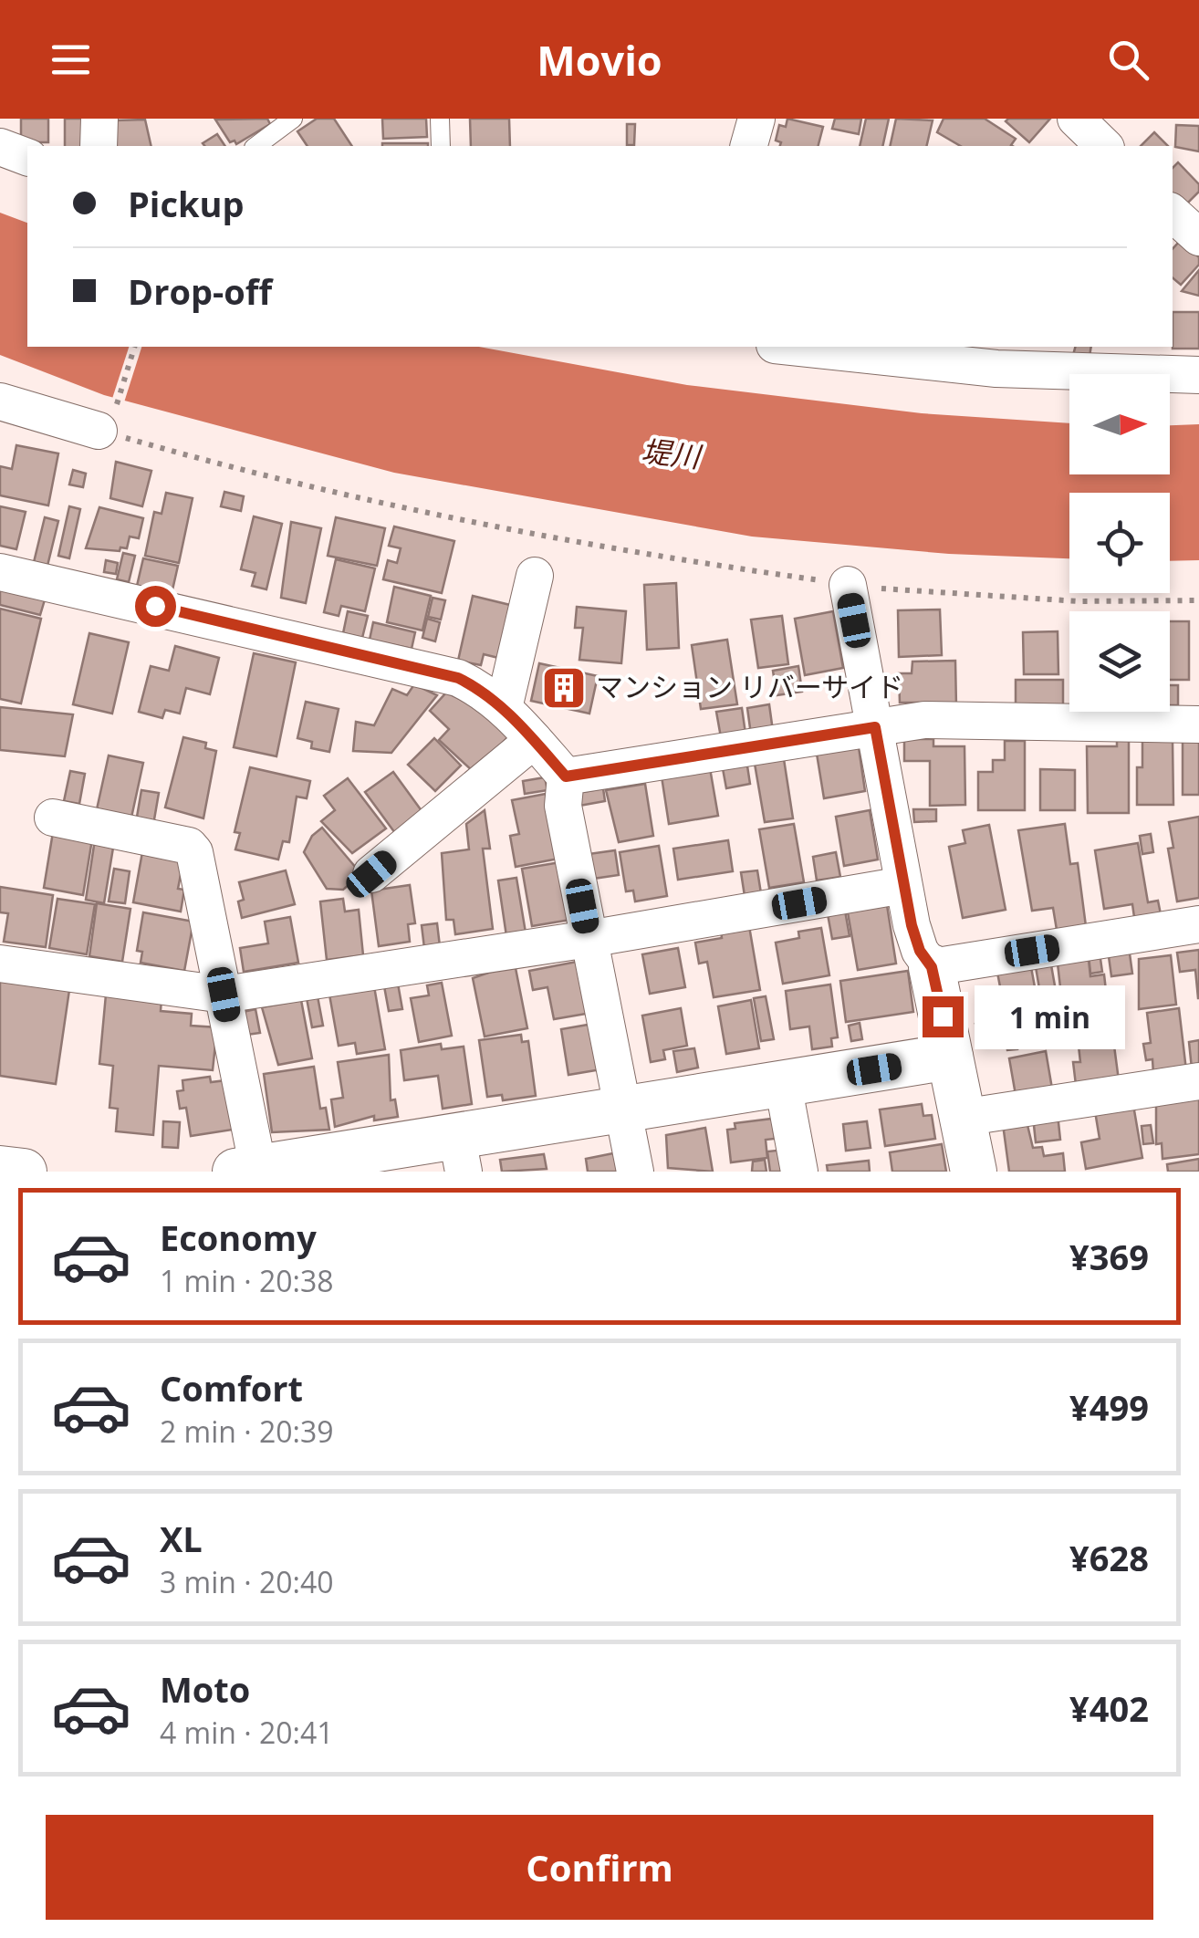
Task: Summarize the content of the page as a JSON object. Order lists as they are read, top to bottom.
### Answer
{
  "water": ["堤川"],
  "places": {
    "building": ["マンション リバーサイド"]
  },
  "north": "right",
  "page": {
    "header": "Movio",
    "banner": ["Pickup", "Drop-off"],
    "bubble": "1 min",
    "list": [
      {
        "name": "Economy",
        "note": "1 min · 20:38",
        "value": "¥369"
      },
      {
        "name": "Comfort",
        "note": "2 min · 20:39",
        "value": "¥499"
      },
      {
        "name": "XL",
        "note": "3 min · 20:40",
        "value": "¥628"
      },
      {
        "name": "Moto",
        "note": "4 min · 20:41",
        "value": "¥402"
      }
    ],
    "buttons": "Confirm"
  }
}
